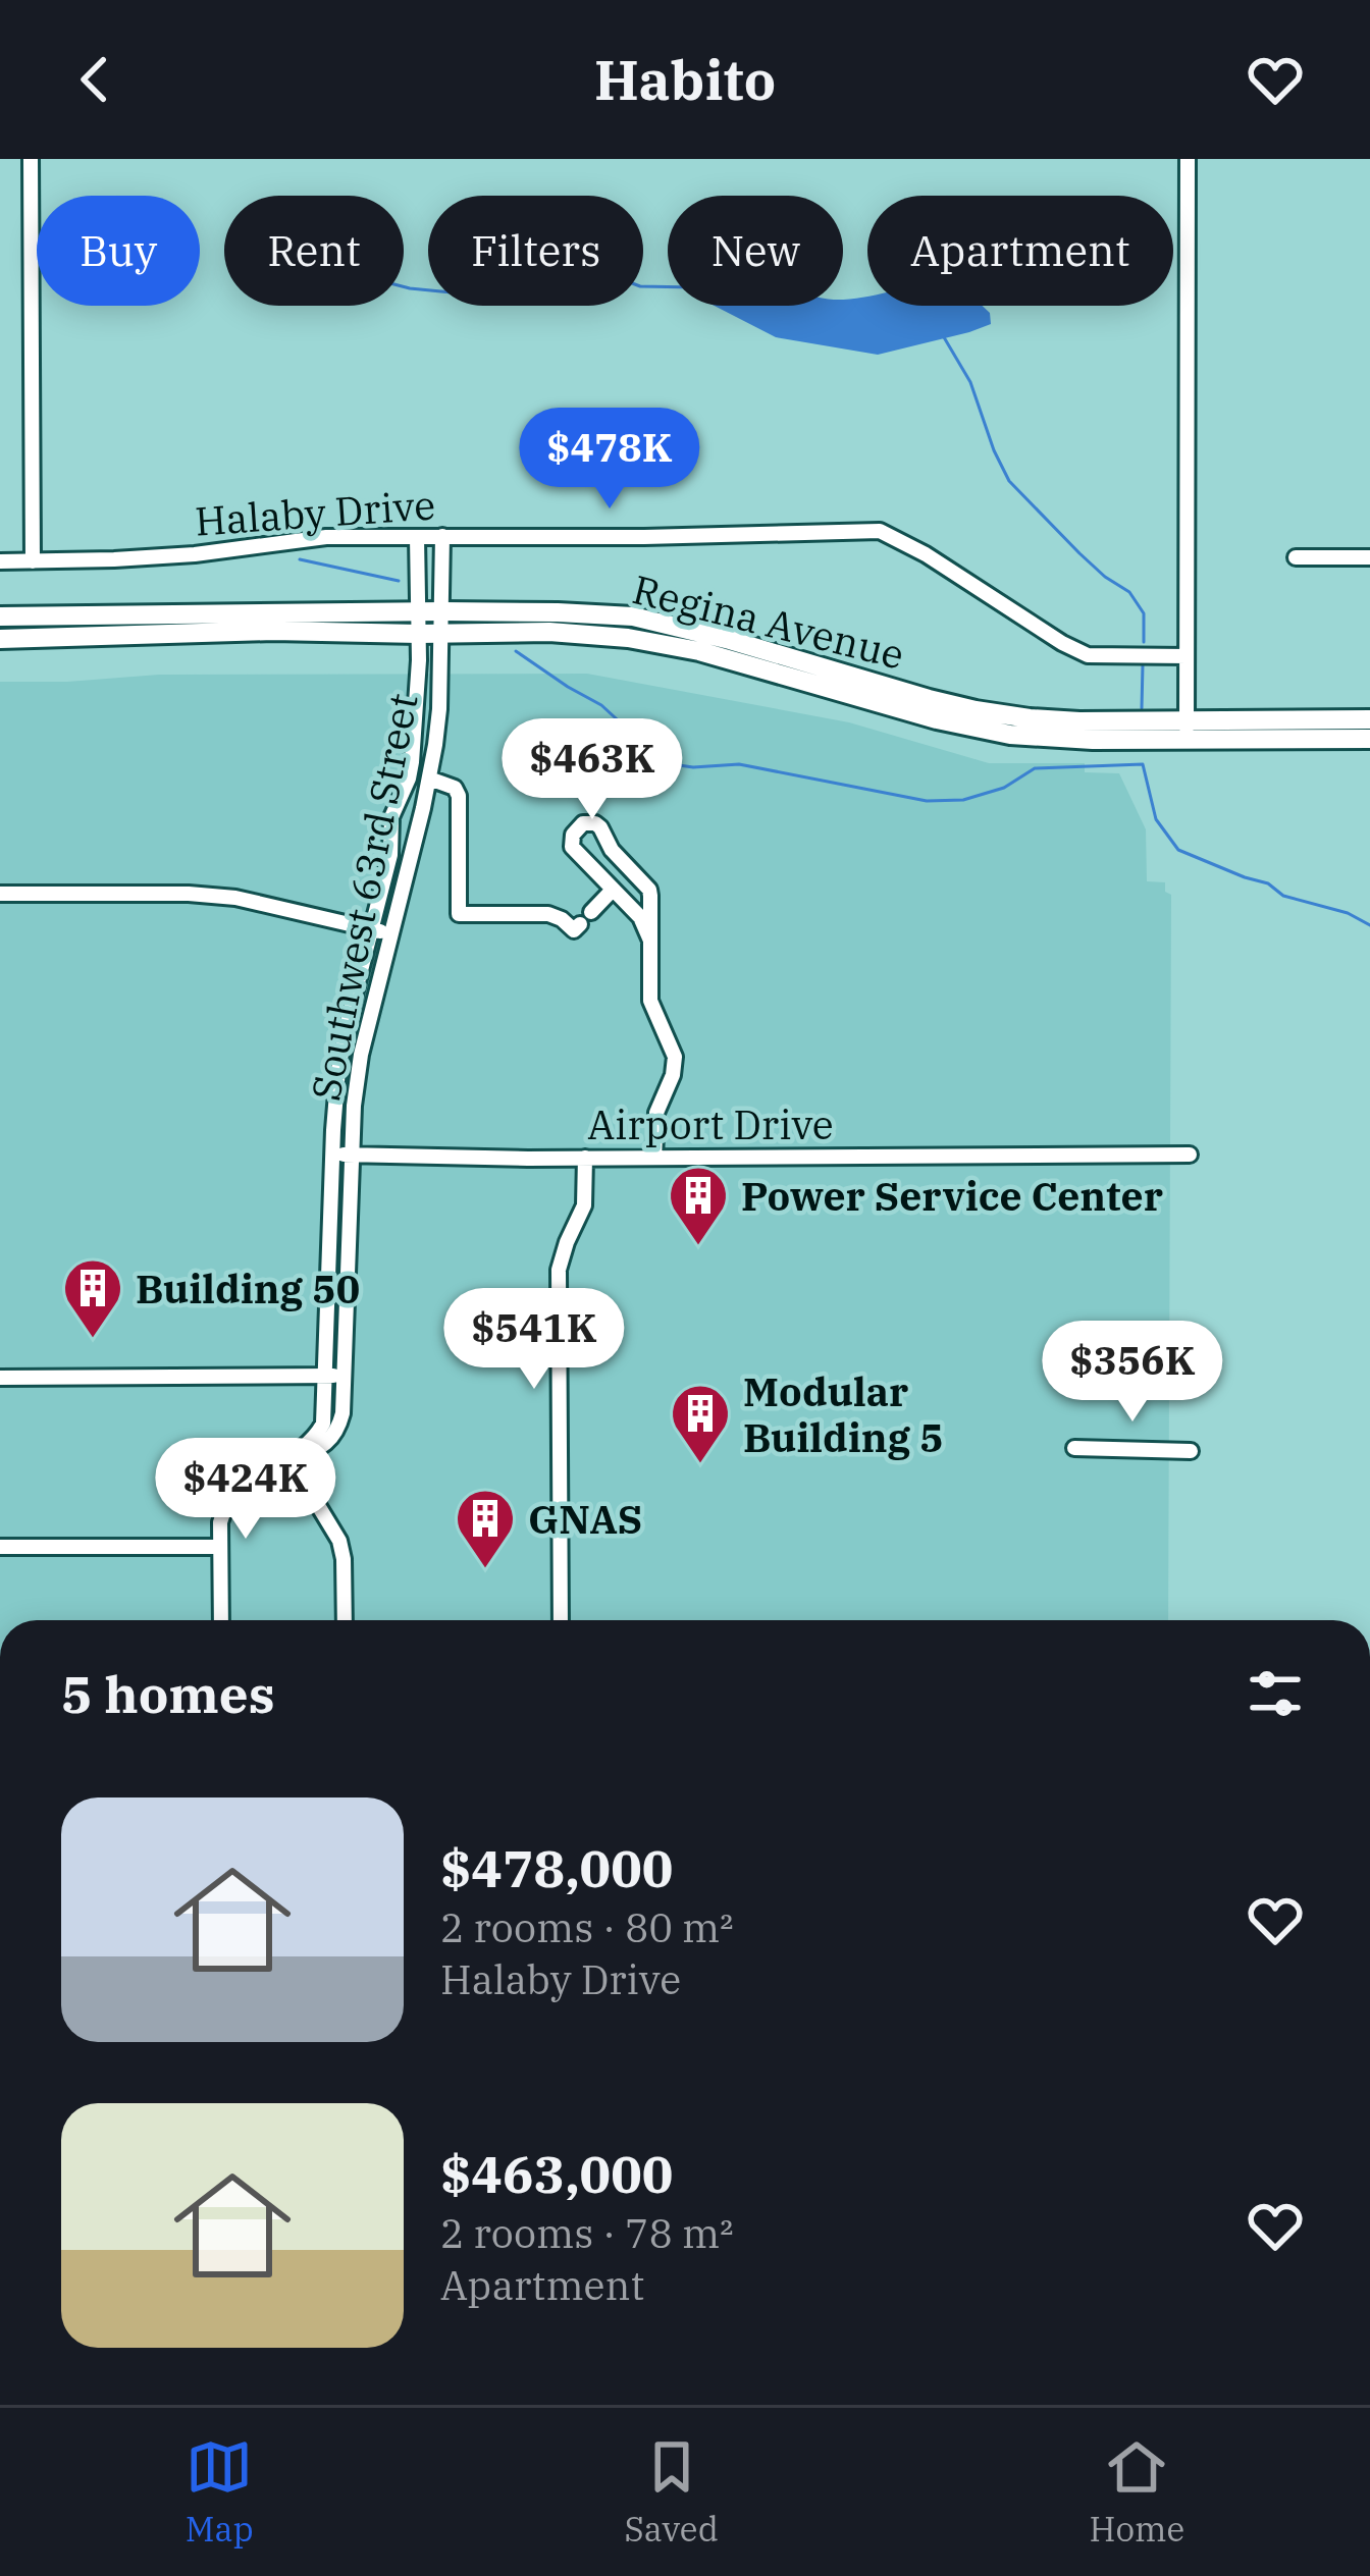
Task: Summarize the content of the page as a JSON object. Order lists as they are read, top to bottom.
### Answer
{
  "streets": {
    "main road": ["Regina Avenue"],
    "street": ["Halaby Drive", "Southwest 63rd Street", "Airport Drive"]
  },
  "crossings": [
    ["Halaby Drive", "Southwest 63rd Street"],
    ["Regina Avenue", "Southwest 63rd Street"],
    ["Southwest 63rd Street", "Airport Drive"]
  ],
  "places": {
    "building": [
      "Power Service Center",
      "Building 50",
      "Modular Building 5",
      "GNAS"
    ]
  },
  "page": {
    "header": "Habito",
    "chip": [
      "Buy",
      "Rent",
      "Filters",
      "New",
      "Apartment"
    ],
    "price": [
      "$478K",
      "$463K",
      "$541K",
      "$356K",
      "$424K"
    ],
    "heading": "5 homes",
    "list": [
      {
        "name": "$478,000",
        "note": "2 rooms · 80 m² · Halaby Drive"
      },
      {
        "name": "$463,000",
        "note": "2 rooms · 78 m² · Apartment"
      }
    ],
    "tabs": ["Map", "Saved", "Home"]
  }
}
